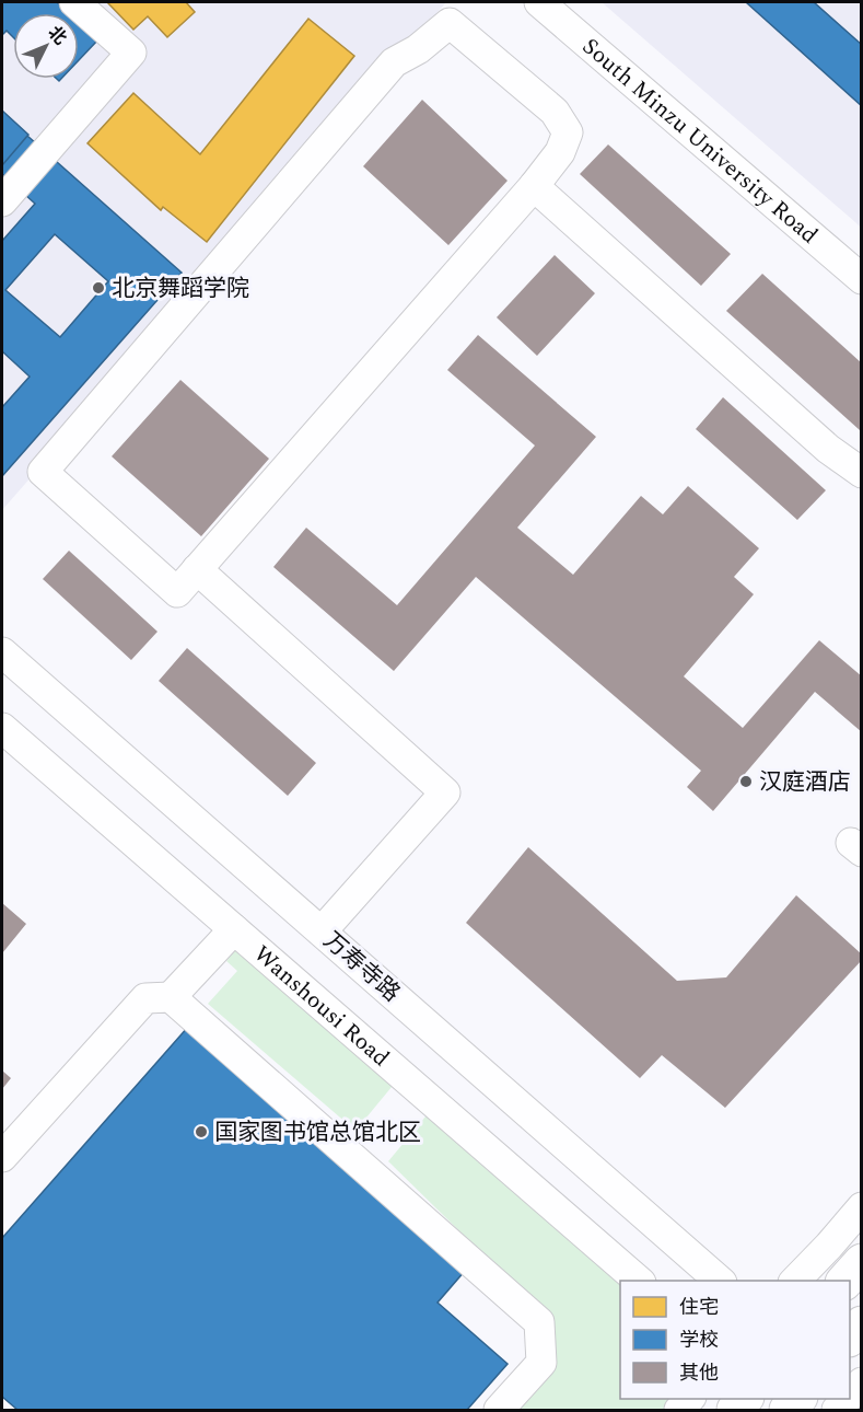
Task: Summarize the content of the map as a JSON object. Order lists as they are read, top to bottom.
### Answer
{
  "streets": {
    "street": ["South Minzu University Road", "万寿寺路", "Wanshousi Road"]
  },
  "places": ["北京舞蹈学院", "汉庭酒店", "国家图书馆总馆北区"],
  "legend": ["住宅", "学校", "其他"],
  "north": "top right"
}
